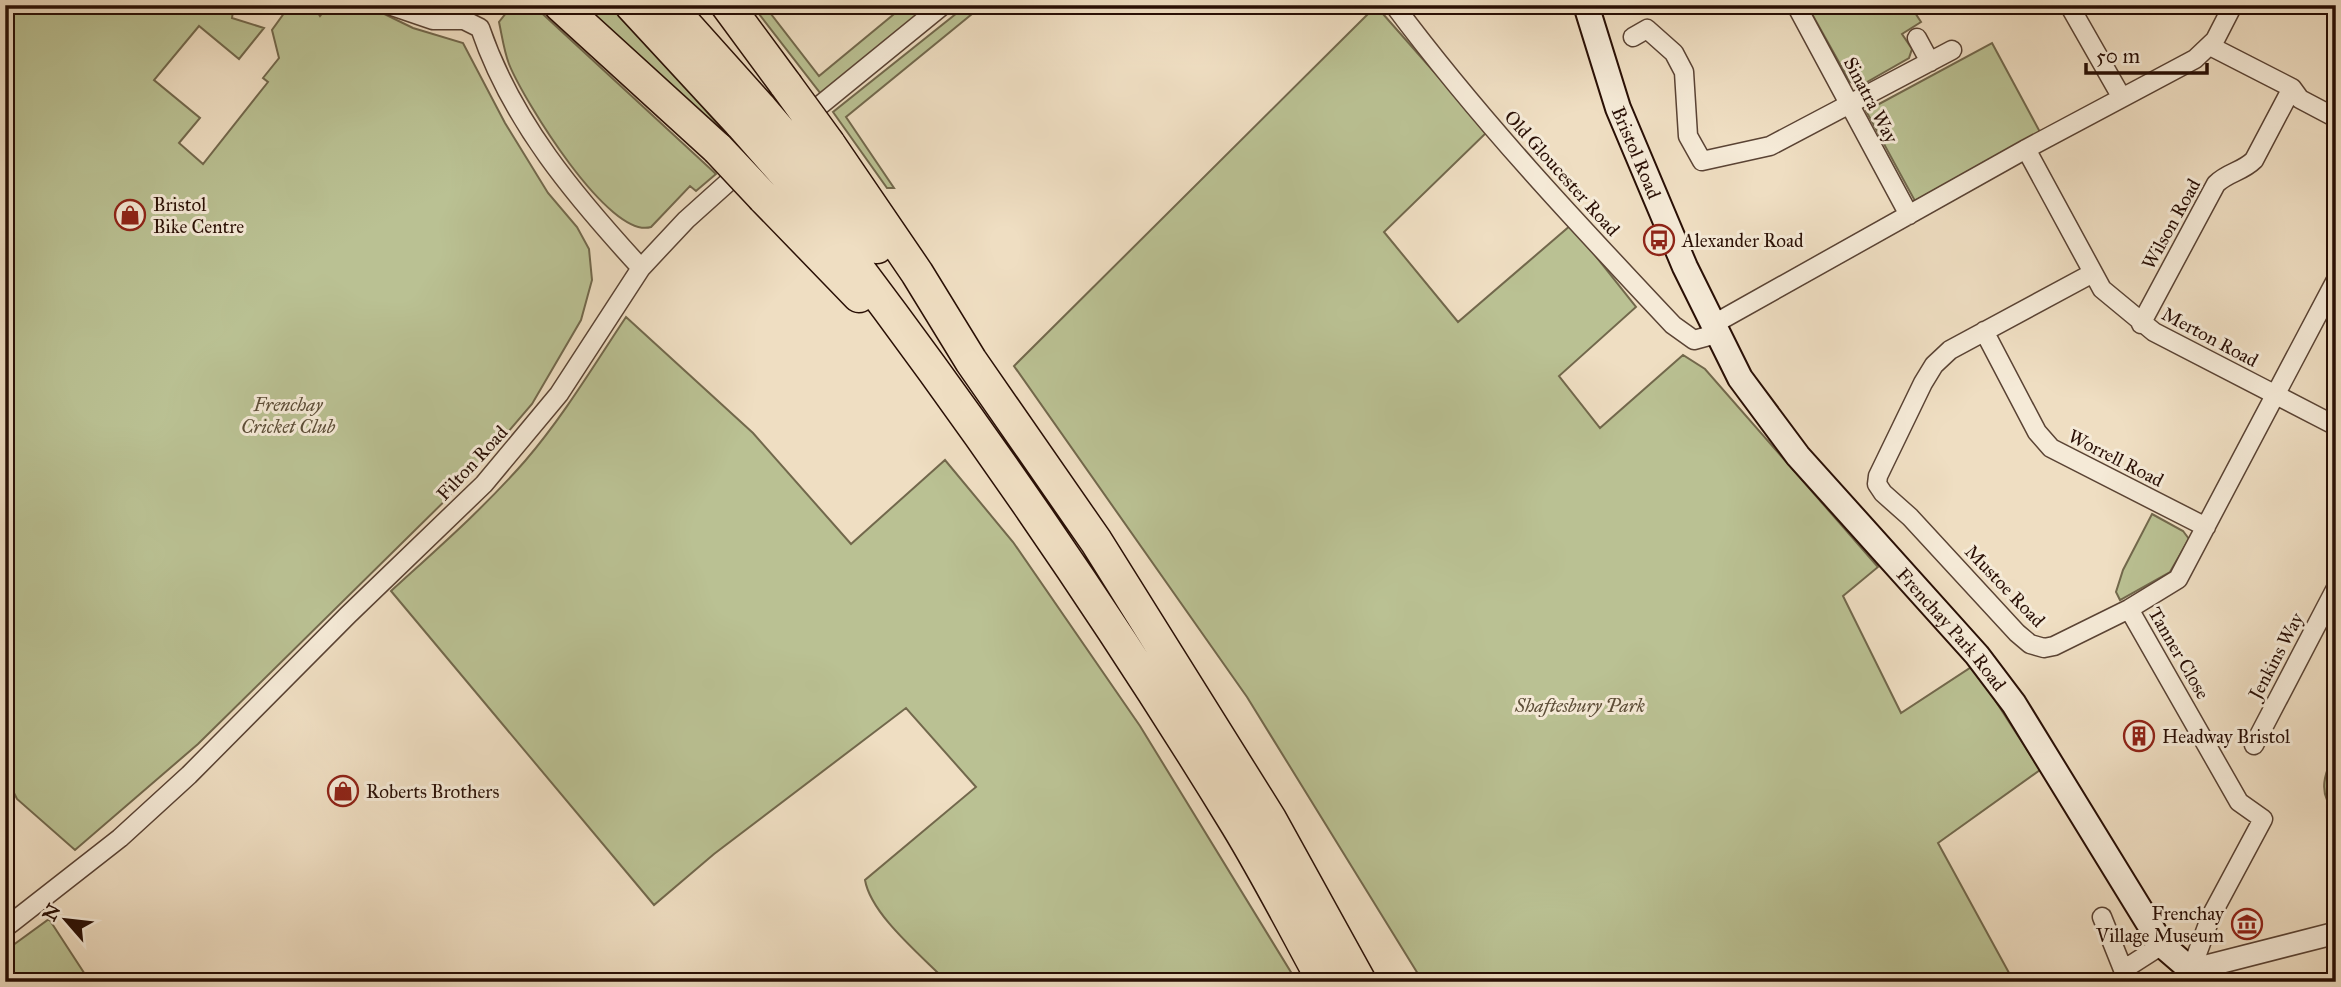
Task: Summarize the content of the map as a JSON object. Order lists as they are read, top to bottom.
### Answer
{
  "streets": {
    "main road": ["Bristol Road", "Frenchay Park Road"],
    "street": [
      "Sinatra Way",
      "Old Gloucester Road",
      "Wilson Road",
      "Merton Road",
      "Worrell Road",
      "Filton Road",
      "Mustoe Road",
      "Tanner Close",
      "Jenkins Way"
    ]
  },
  "crossings": [
    ["Bristol Road", "Old Gloucester Road"],
    ["Bristol Road", "Frenchay Park Road"],
    ["Old Gloucester Road", "Frenchay Park Road"],
    ["Wilson Road", "Merton Road"],
    ["Merton Road", "Mustoe Road"],
    ["Worrell Road", "Mustoe Road"],
    ["Mustoe Road", "Tanner Close"],
    ["Frenchay Park Road", "Tanner Close"]
  ],
  "parks": ["Frenchay Cricket Club", "Shaftesbury Park"],
  "places": {
    "shop": ["Bristol Bike Centre", "Roberts Brothers"],
    "bus stop": ["Alexander Road"],
    "building": ["Headway Bristol"],
    "museum": ["Frenchay Village Museum"]
  },
  "scale_bar": "50 m",
  "north": "top left"
}
